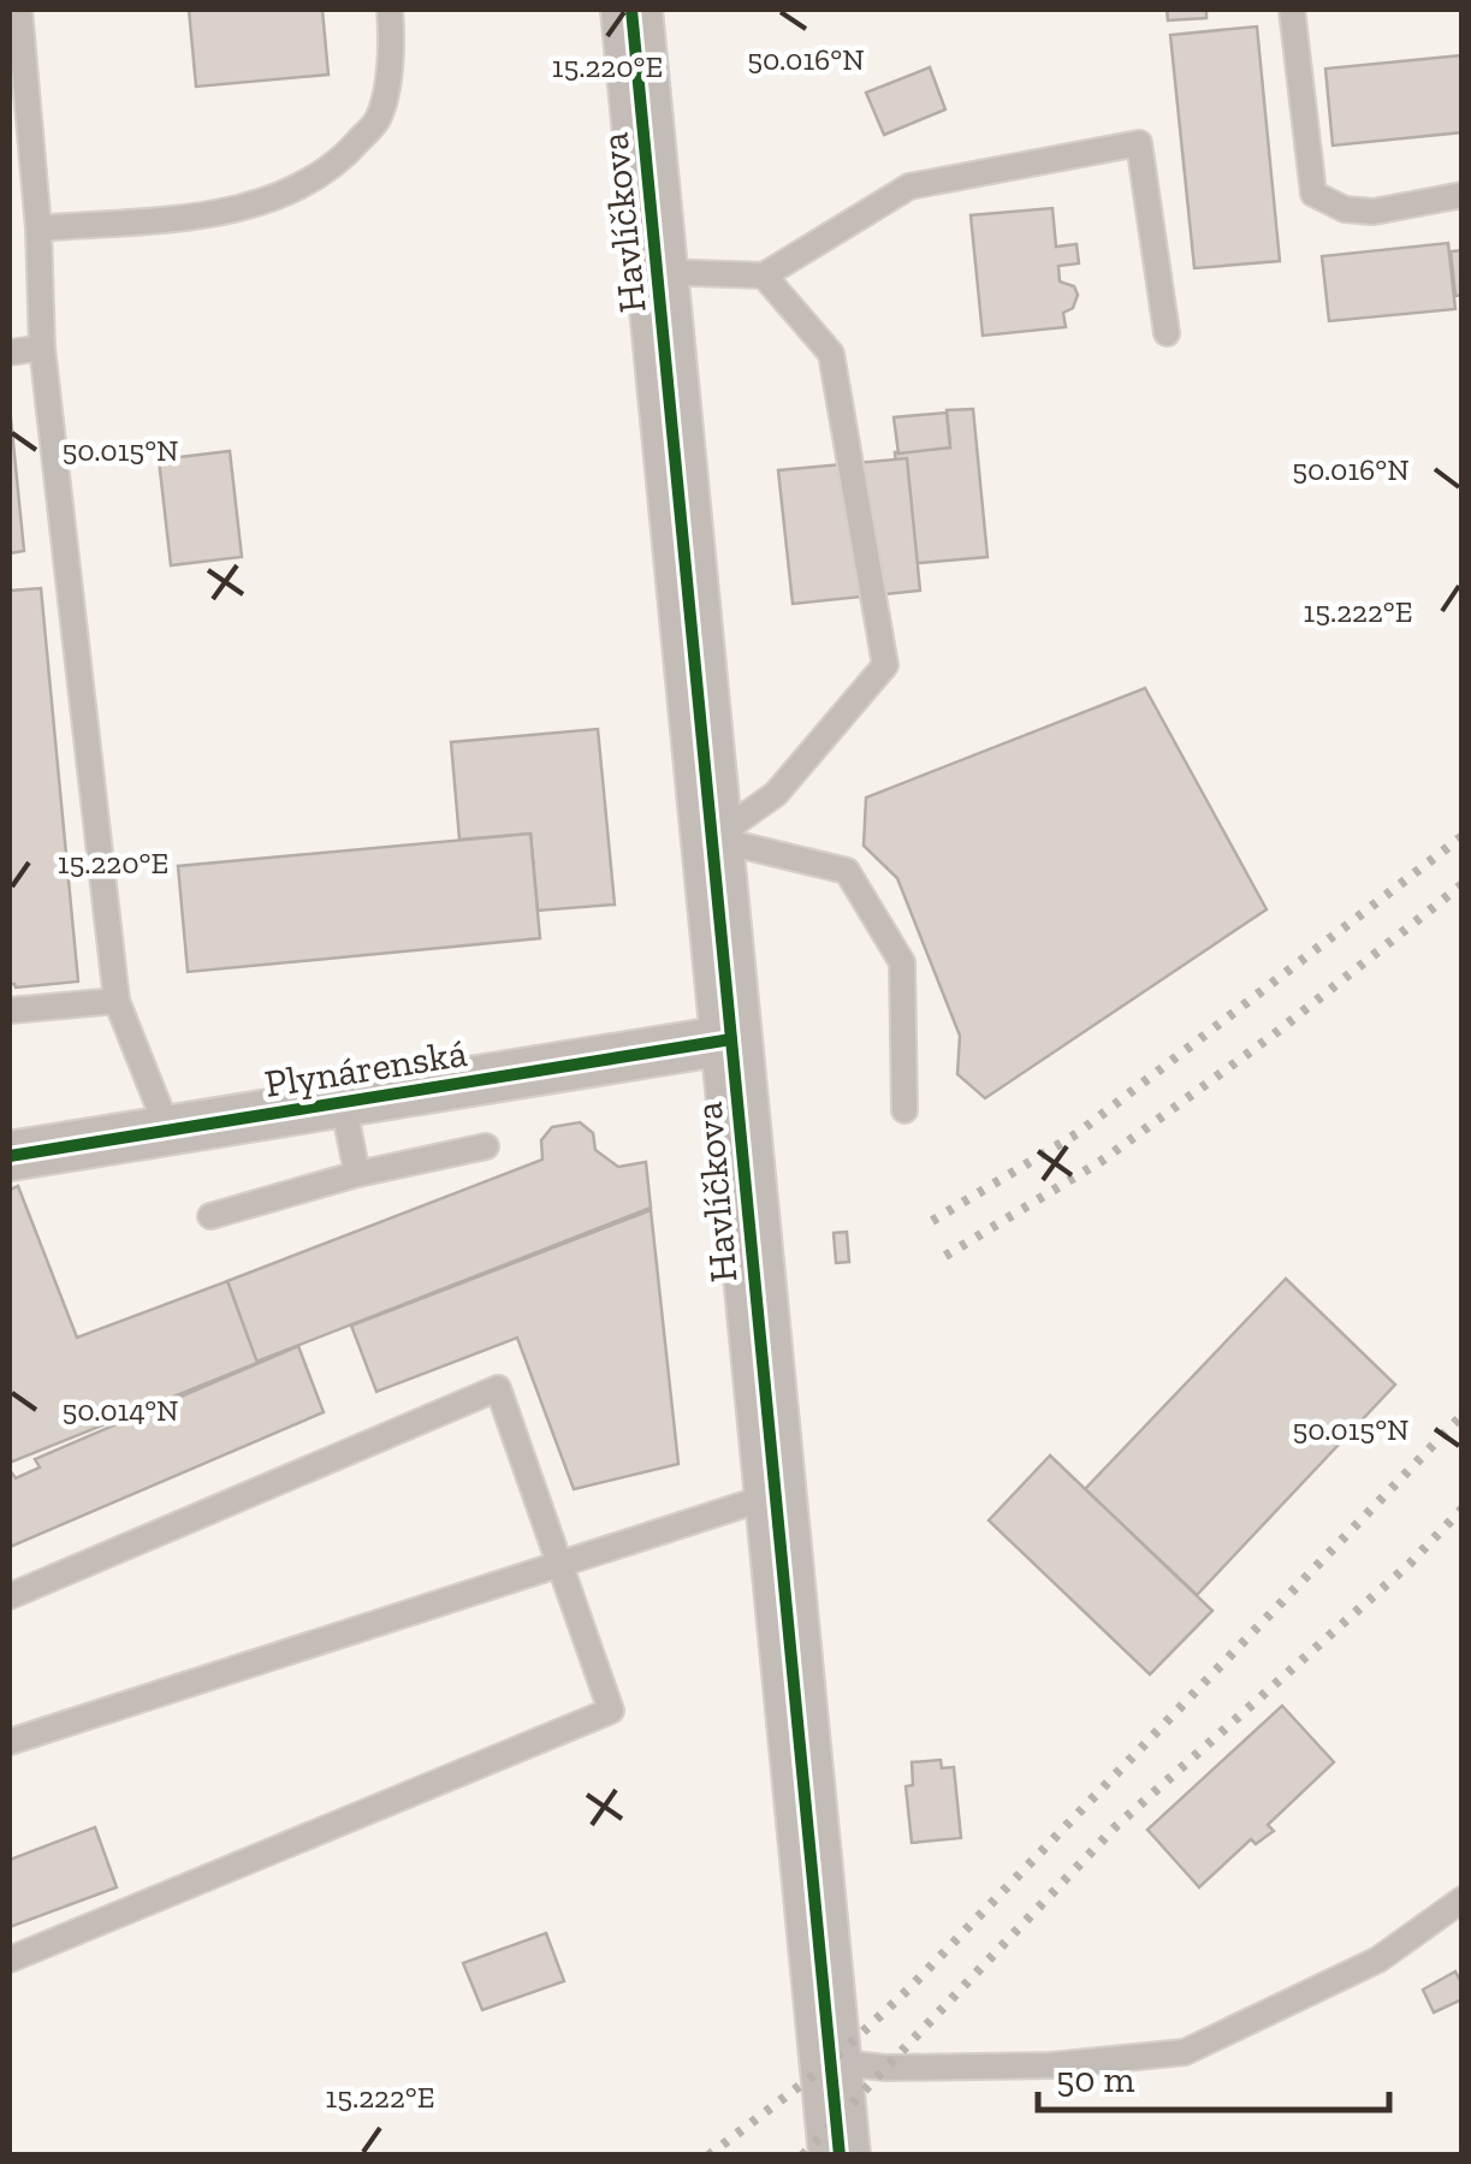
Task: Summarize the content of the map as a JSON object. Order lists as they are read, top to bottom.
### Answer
{
  "streets": {
    "street": ["Havlíčkova", "Plynárenská"]
  },
  "crossings": [
    ["Havlíčkova", "Plynárenská"]
  ],
  "scale_bar": "50 m",
  "coordinates": [
    "50.016°N",
    "15.220°E",
    "50.015°N",
    "15.222°E",
    "50.014°N"
  ]
}
